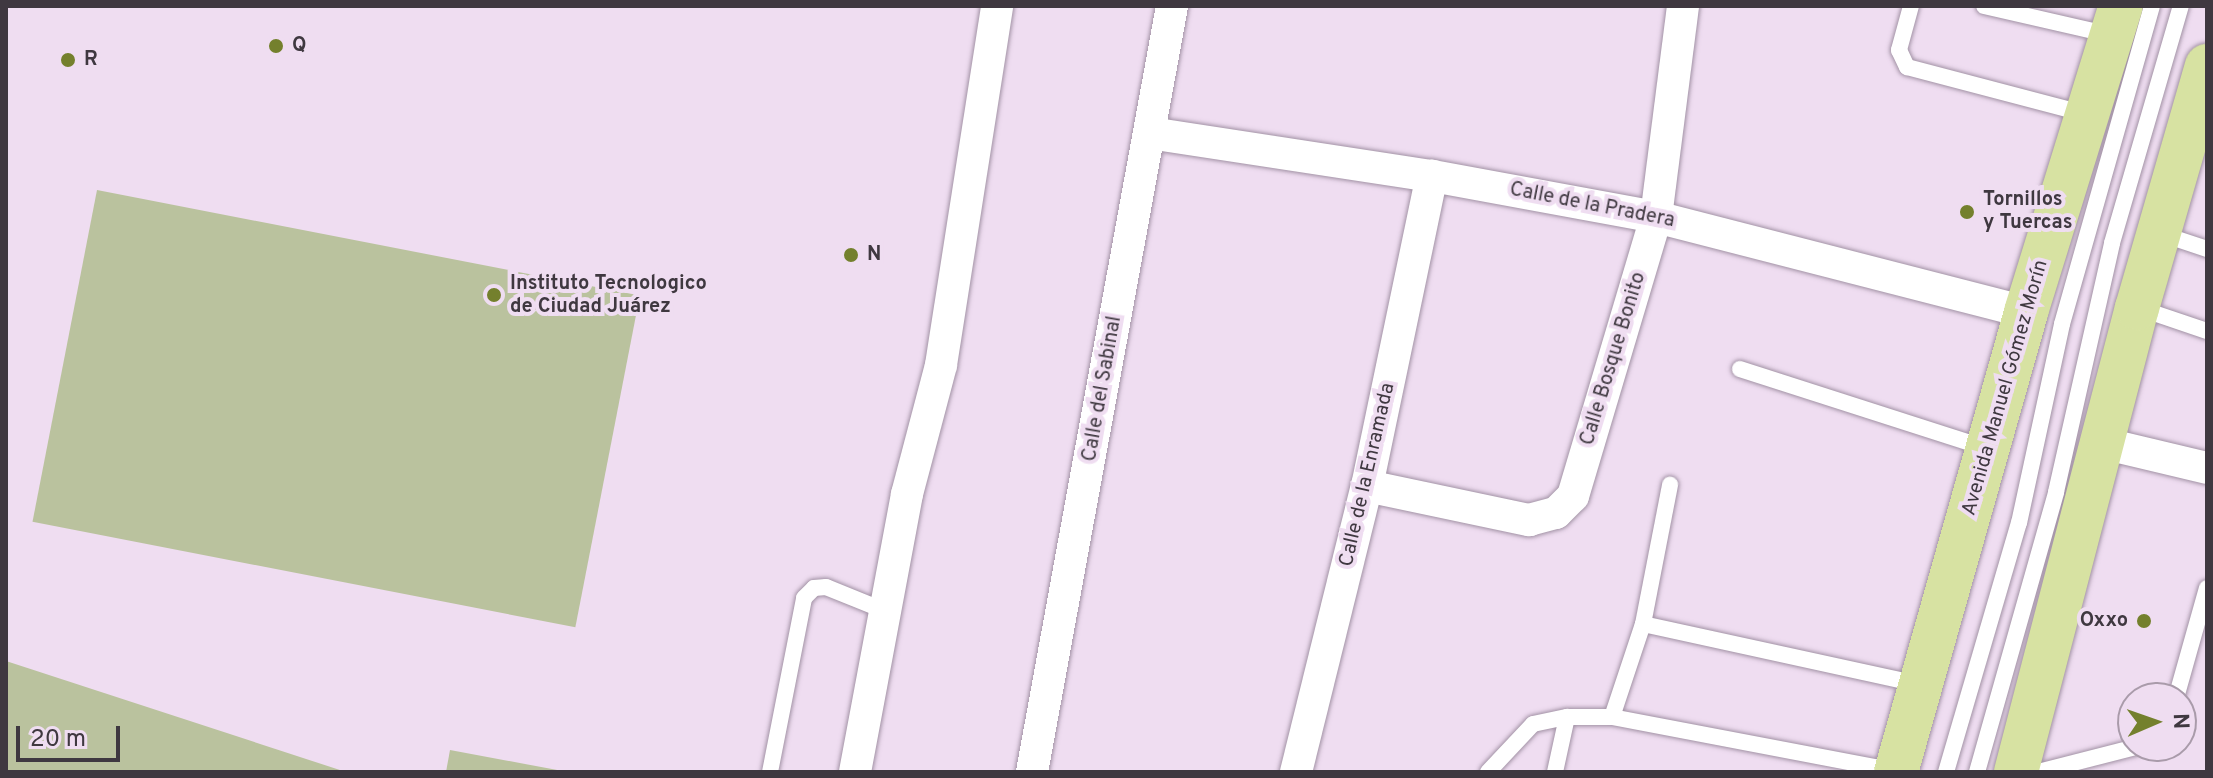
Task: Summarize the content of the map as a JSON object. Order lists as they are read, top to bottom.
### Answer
{
  "streets": {
    "main road": ["Avenida Manuel Gómez Morín"],
    "street": [
      "Calle de la Pradera",
      "Calle Bosque Bonito",
      "Calle del Sabinal",
      "Calle de la Enramada"
    ]
  },
  "crossings": [
    ["Calle de la Pradera", "Calle Bosque Bonito"],
    ["Calle de la Pradera", "Avenida Manuel Gómez Morín"],
    ["Calle de la Pradera", "Calle del Sabinal"],
    ["Calle de la Pradera", "Calle de la Enramada"],
    ["Calle Bosque Bonito", "Calle de la Enramada"]
  ],
  "places": [
    "Q",
    "R",
    "Tornillos y Tuercas",
    "N",
    "Instituto Tecnologico de Ciudad Juárez",
    "Oxxo"
  ],
  "scale_bar": "20 m",
  "north": "right"
}
